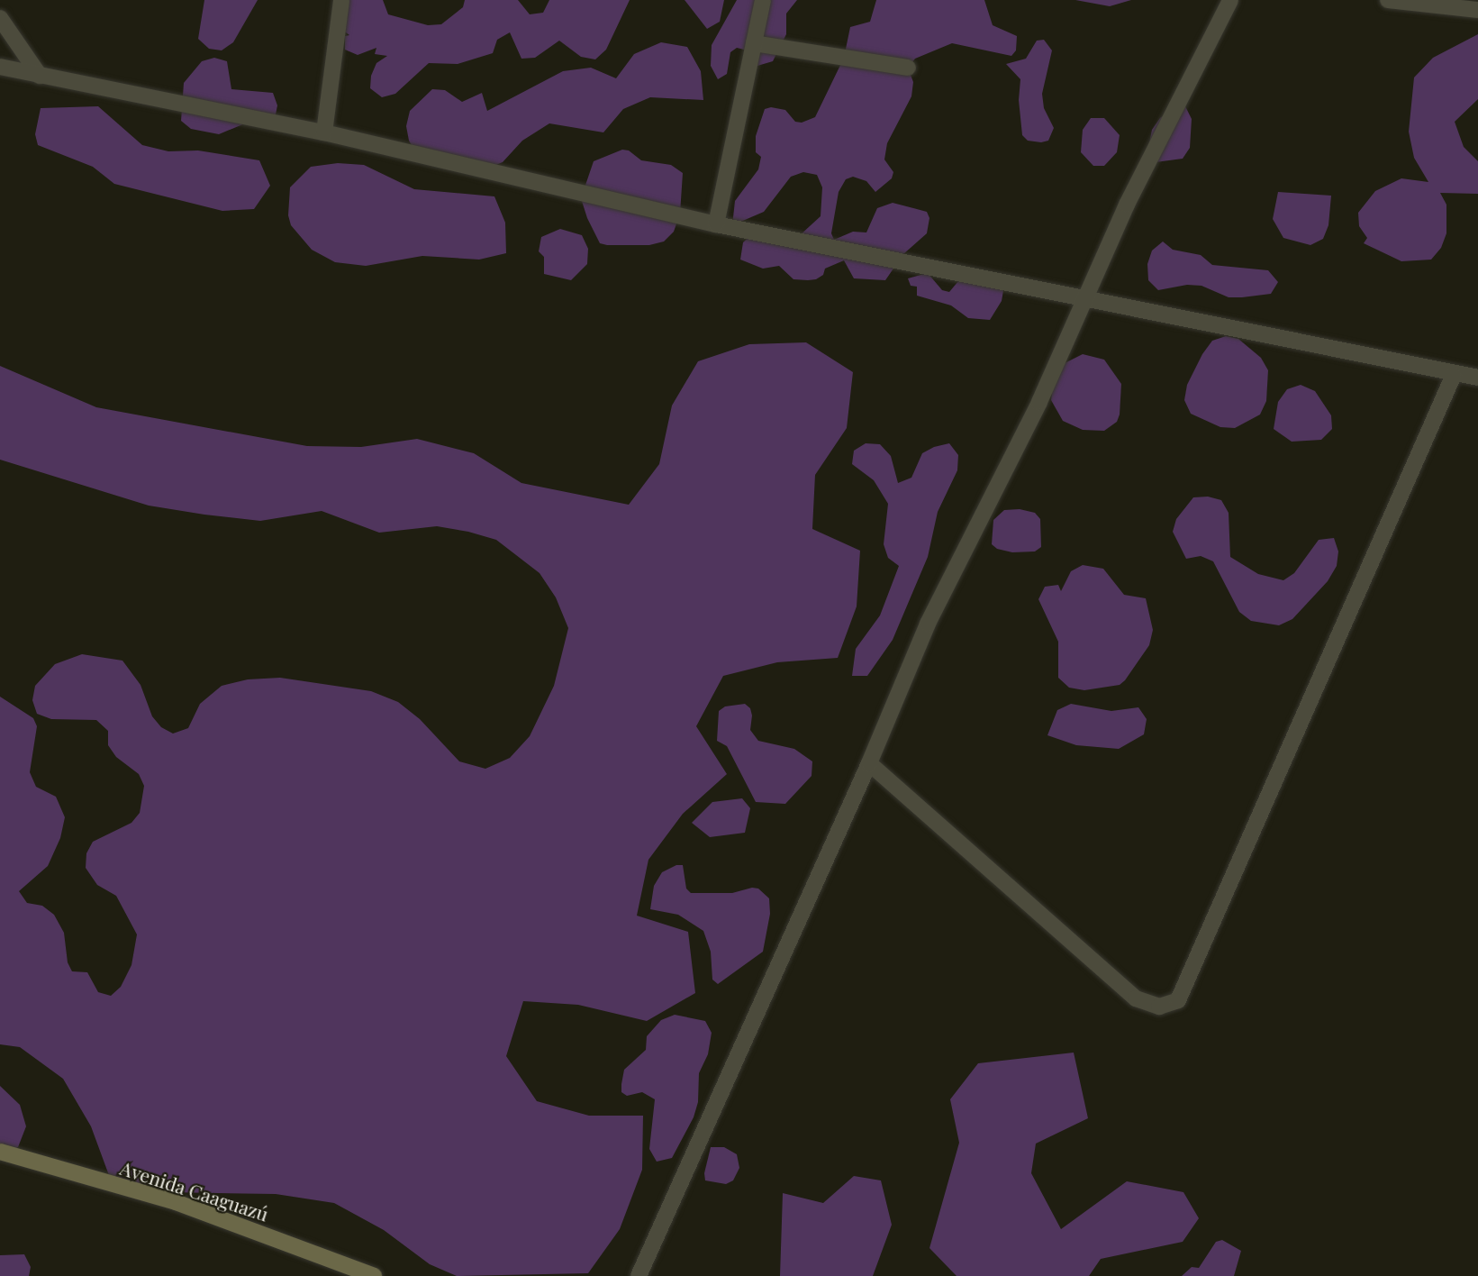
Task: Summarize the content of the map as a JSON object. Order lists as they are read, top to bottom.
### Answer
{
  "streets": {
    "street": ["Avenida Caaguazú"]
  }
}
